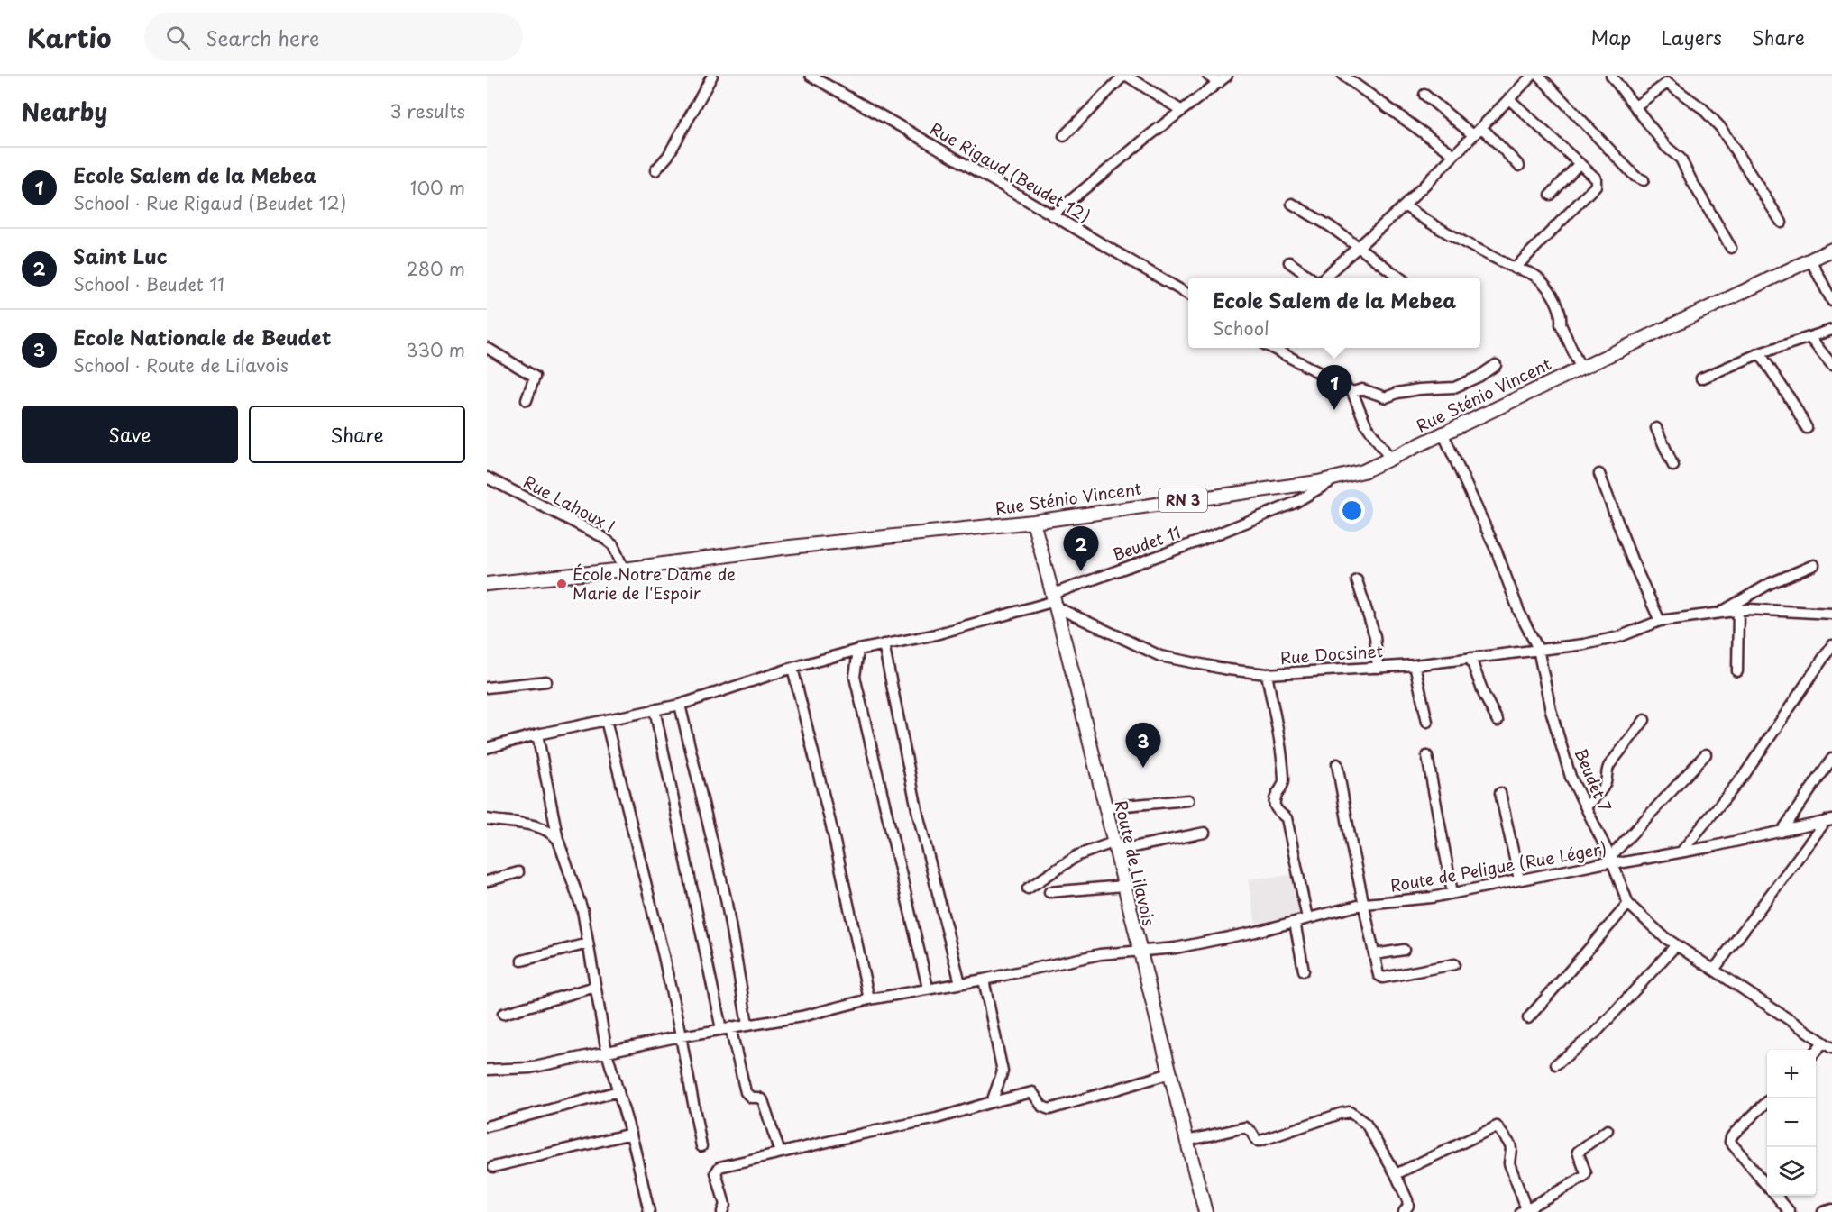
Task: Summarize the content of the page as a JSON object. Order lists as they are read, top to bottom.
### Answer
{
  "streets": {
    "main road": ["Rue Sténio Vincent", "RN 3", "Route de Lilavois"],
    "street": [
      "Rue Rigaud (Beudet 12)",
      "Rue Lahoux I",
      "Beudet 11",
      "Rue Docsinet",
      "Beudet 7",
      "Route de Peligue (Rue Léger)"
    ]
  },
  "crossings": [
    ["Rue Sténio Vincent", "Rue Lahoux I"],
    ["Rue Sténio Vincent", "Beudet 11"],
    ["Rue Sténio Vincent", "Beudet 7"],
    ["Rue Sténio Vincent", "Route de Lilavois"],
    ["Beudet 11", "Rue Docsinet"],
    ["Beudet 11", "Route de Lilavois"],
    ["Rue Docsinet", "Beudet 7"],
    ["Rue Docsinet", "Route de Lilavois"],
    ["Beudet 7", "Route de Peligue (Rue Léger)"],
    ["Route de Lilavois", "Route de Peligue (Rue Léger)"]
  ],
  "places": ["École Notre Dame de Marie de l'Espoir"],
  "page": {
    "header": "Kartio",
    "search": "Search here",
    "nav": ["Map", "Layers", "Share"],
    "heading": ["Nearby", "3 results"],
    "list": [
      {
        "mark": "1",
        "name": "Ecole Salem de la Mebea",
        "note": "School · Rue Rigaud (Beudet 12)",
        "value": "100 m"
      },
      {
        "mark": "2",
        "name": "Saint Luc",
        "note": "School · Beudet 11",
        "value": "280 m"
      },
      {
        "mark": "3",
        "name": "Ecole Nationale de Beudet",
        "note": "School · Route de Lilavois",
        "value": "330 m"
      }
    ],
    "popup": ["Ecole Salem de la Mebea", "School"],
    "pins": ["1", "2", "3"],
    "buttons": ["Save", "Share"],
    "map_buttons": ["+", "−"]
  }
}
